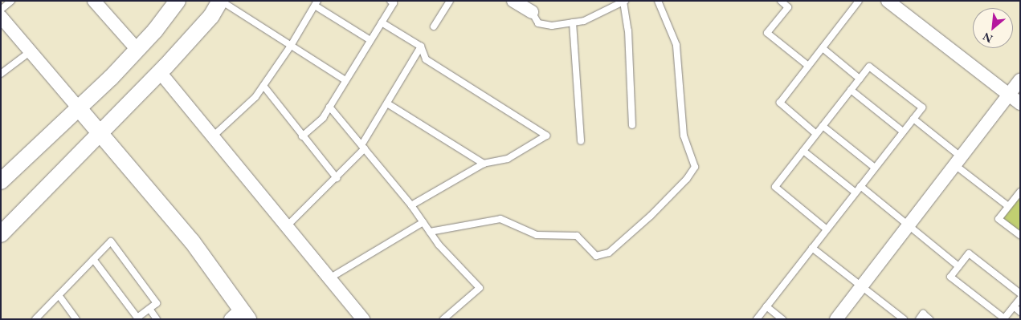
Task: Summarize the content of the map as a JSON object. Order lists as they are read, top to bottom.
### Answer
{
  "north": "bottom left"
}
